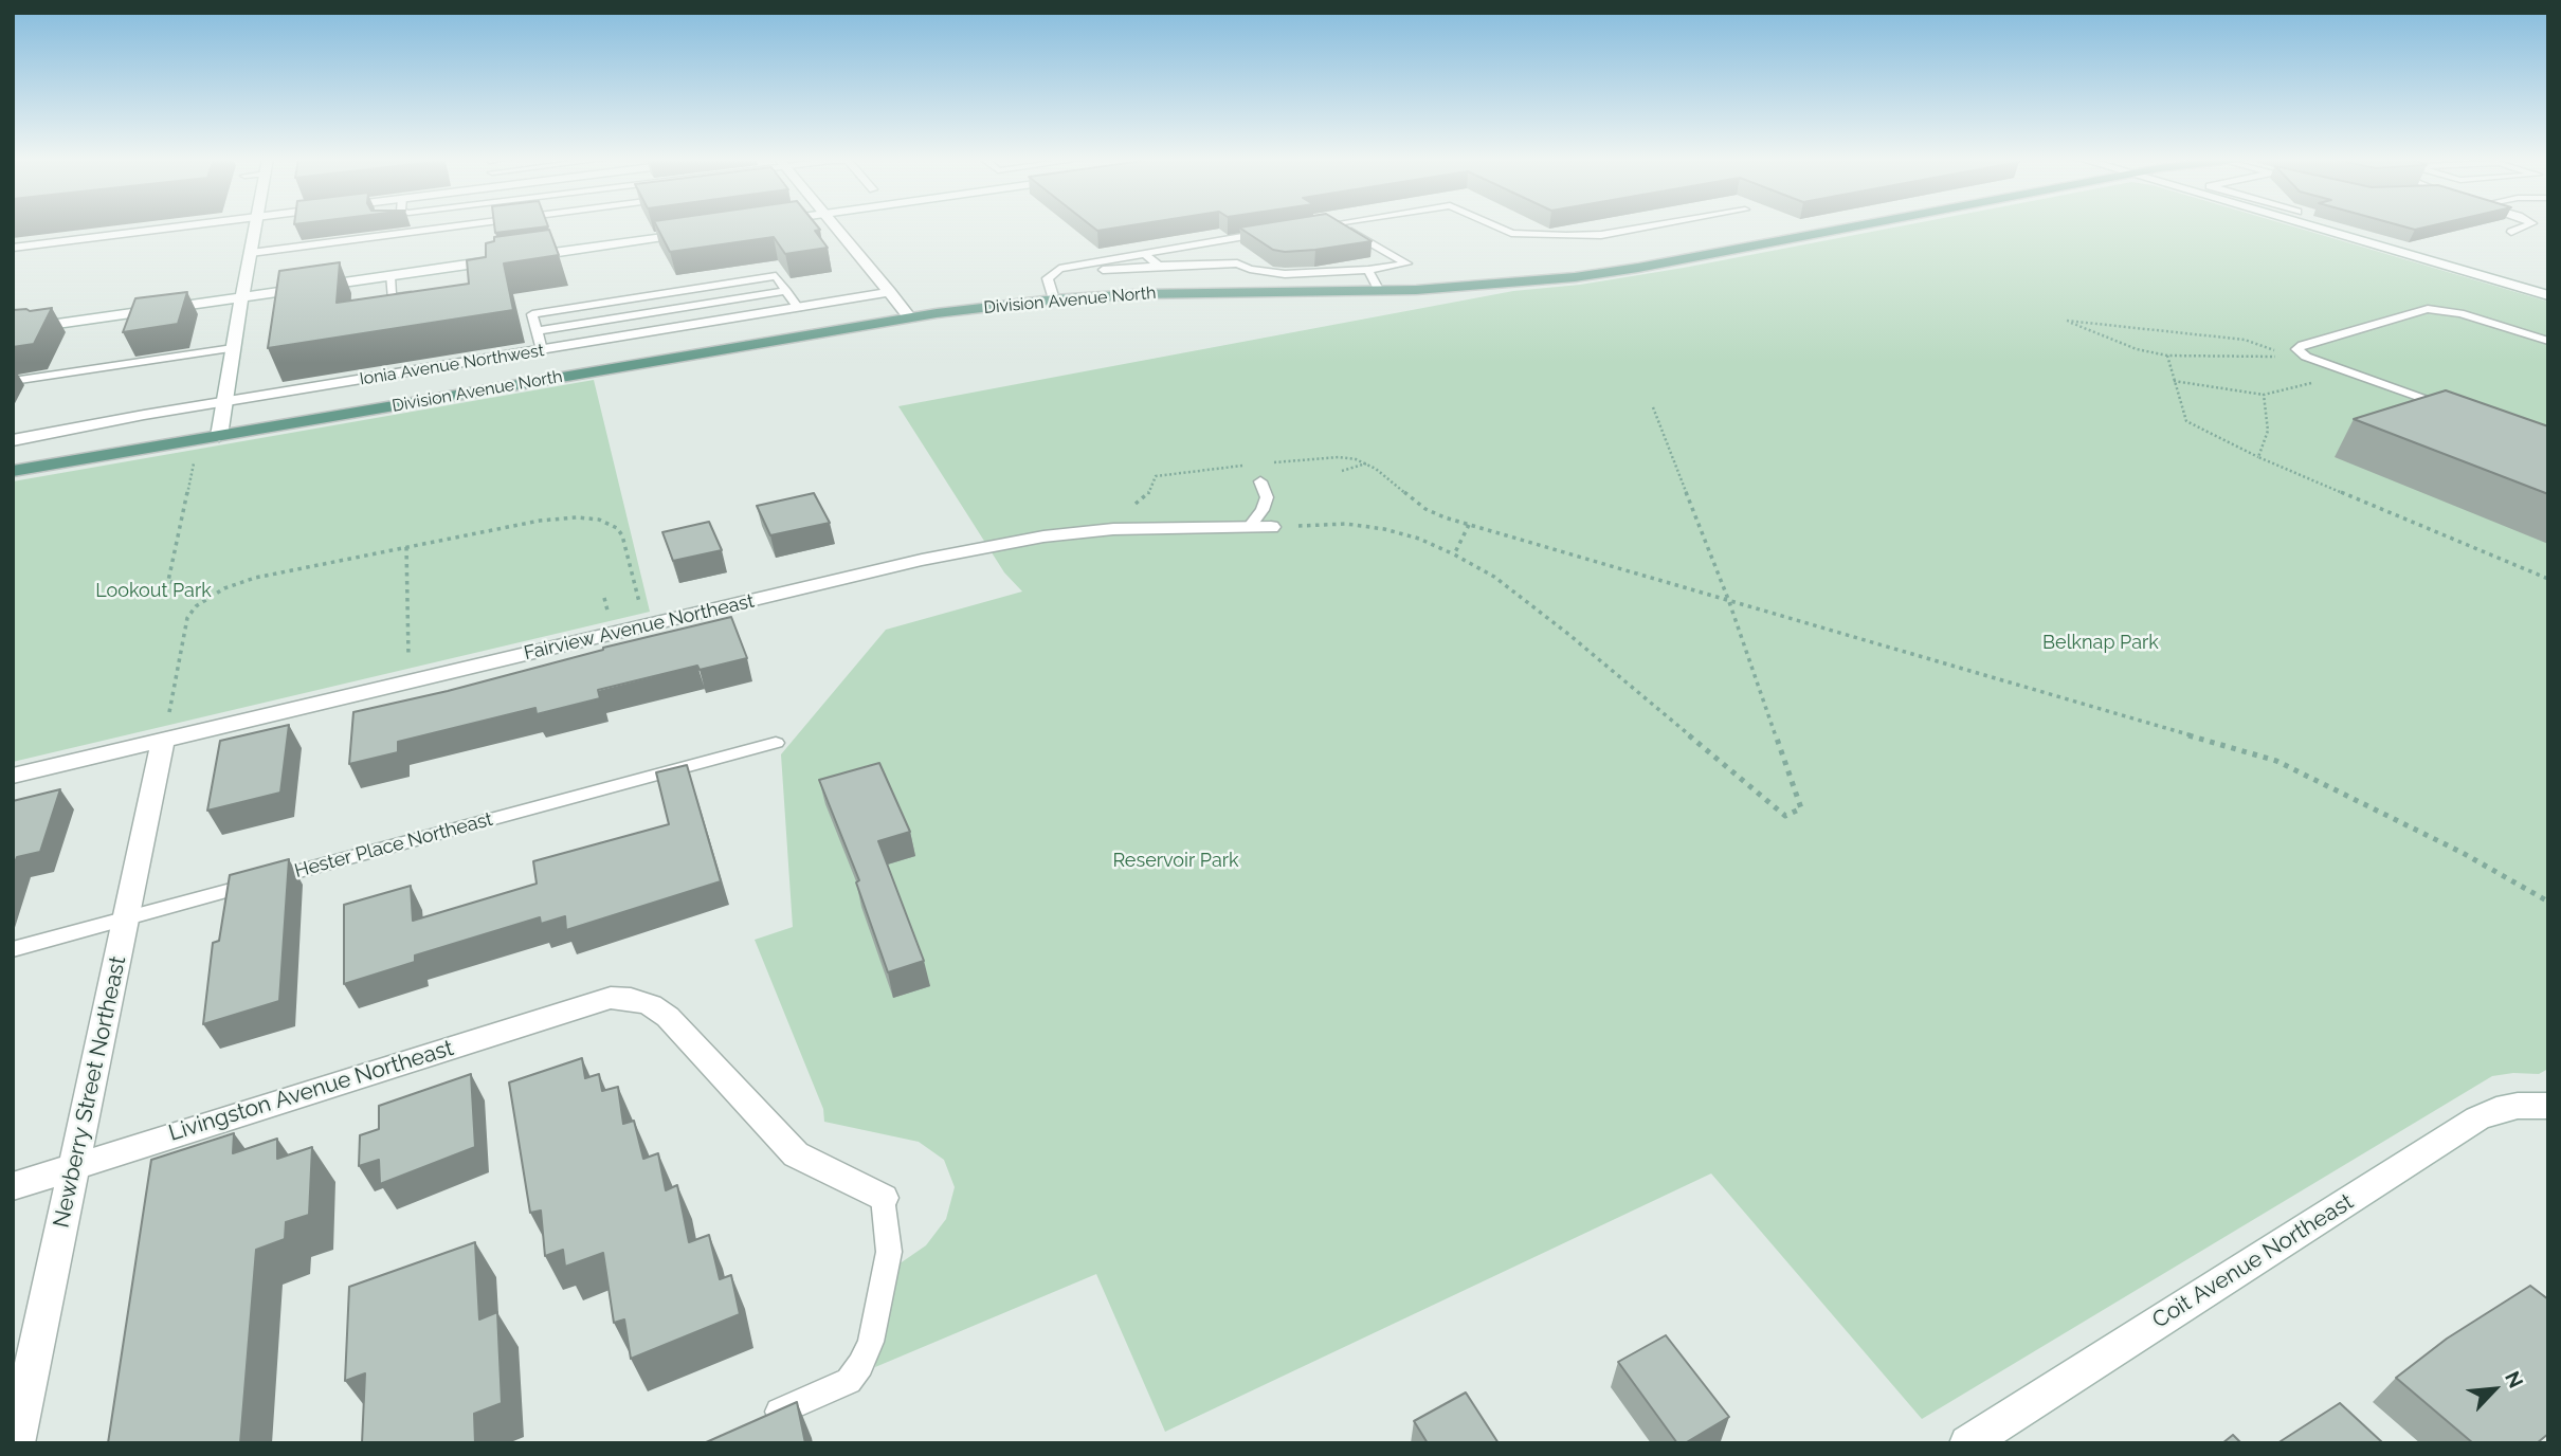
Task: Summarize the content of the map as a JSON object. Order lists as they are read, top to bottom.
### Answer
{
  "streets": {
    "main road": ["Division Avenue North"],
    "street": [
      "Ionia Avenue Northwest",
      "Fairview Avenue Northeast",
      "Livingston Avenue Northeast",
      "Newberry Street Northeast",
      "Coit Avenue Northeast"
    ],
    "lane": ["Hester Place Northeast"]
  },
  "crossings": [
    ["Fairview Avenue Northeast", "Newberry Street Northeast"],
    ["Hester Place Northeast", "Newberry Street Northeast"],
    ["Livingston Avenue Northeast", "Newberry Street Northeast"]
  ],
  "parks": ["Lookout Park", "Belknap Park", "Reservoir Park"],
  "north": "top right"
}
